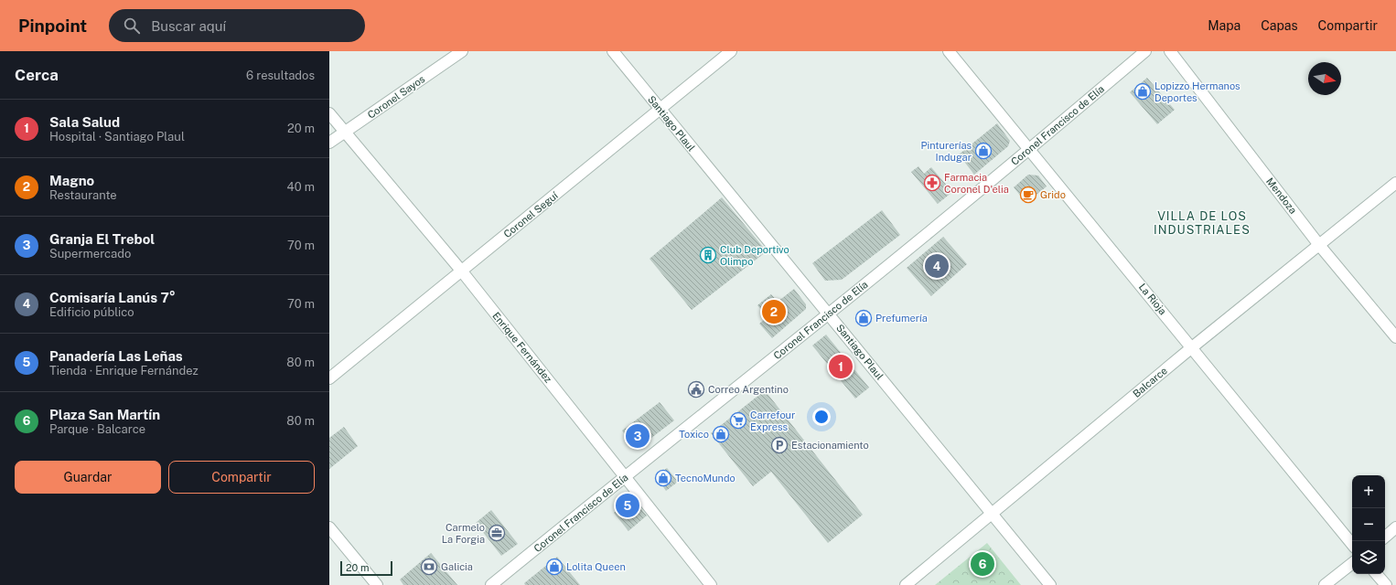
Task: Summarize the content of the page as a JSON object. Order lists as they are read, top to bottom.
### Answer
{
  "streets": {
    "street": [
      "Coronel Sayos",
      "Santiago Plaul",
      "Coronel Francisco de Elía",
      "Mendoza",
      "Coronel Seguí",
      "La Rioja",
      "Enrique Fernández",
      "Balcarce"
    ]
  },
  "crossings": [
    ["Coronel Sayos", "Enrique Fernández"],
    ["Santiago Plaul", "Coronel Francisco de Elía"],
    ["Santiago Plaul", "Coronel Seguí"],
    ["Santiago Plaul", "Balcarce"],
    ["Coronel Francisco de Elía", "La Rioja"],
    ["Coronel Francisco de Elía", "Enrique Fernández"],
    ["Mendoza", "Balcarce"],
    ["Coronel Seguí", "Enrique Fernández"],
    ["La Rioja", "Balcarce"]
  ],
  "districts": ["VILLA DE LOS INDUSTRIALES"],
  "places": {
    "shop": [
      "Lopizzo Hermanos Deportes",
      "Pinturerías Indugar",
      "Prefumería",
      "Toxico",
      "TecnoMundo",
      "Lolita Queen"
    ],
    "pharmacy": ["Farmacia Coronel D'elia"],
    "cafe": ["Grido"],
    "building": ["Club Deportivo Olimpo"],
    "public building": ["Correo Argentino"],
    "supermarket": ["Carrefour Express"],
    "parking": ["Estacionamiento"],
    "office": ["Carmelo La Forgia"],
    "bank": ["Galicia"]
  },
  "scale_bar": "20 m",
  "north": "right",
  "page": {
    "header": "Pinpoint",
    "search": "Buscar aquí",
    "nav": ["Mapa", "Capas", "Compartir"],
    "heading": ["Cerca", "6 resultados"],
    "list": [
      {
        "mark": "1",
        "name": "Sala Salud",
        "note": "Hospital · Santiago Plaul",
        "value": "20 m"
      },
      {
        "mark": "2",
        "name": "Magno",
        "note": "Restaurante",
        "value": "40 m"
      },
      {
        "mark": "3",
        "name": "Granja El Trebol",
        "note": "Supermercado",
        "value": "70 m"
      },
      {
        "mark": "4",
        "name": "Comisaría Lanús 7°",
        "note": "Edificio público",
        "value": "70 m"
      },
      {
        "mark": "5",
        "name": "Panadería Las Leñas",
        "note": "Tienda · Enrique Fernández",
        "value": "80 m"
      },
      {
        "mark": "6",
        "name": "Plaza San Martín",
        "note": "Parque · Balcarce",
        "value": "80 m"
      }
    ],
    "pins": [
      "4",
      "2",
      "1",
      "3",
      "5",
      "6"
    ],
    "buttons": ["Guardar", "Compartir"],
    "map_buttons": ["+", "−"],
    "scale": "20 m"
  }
}
